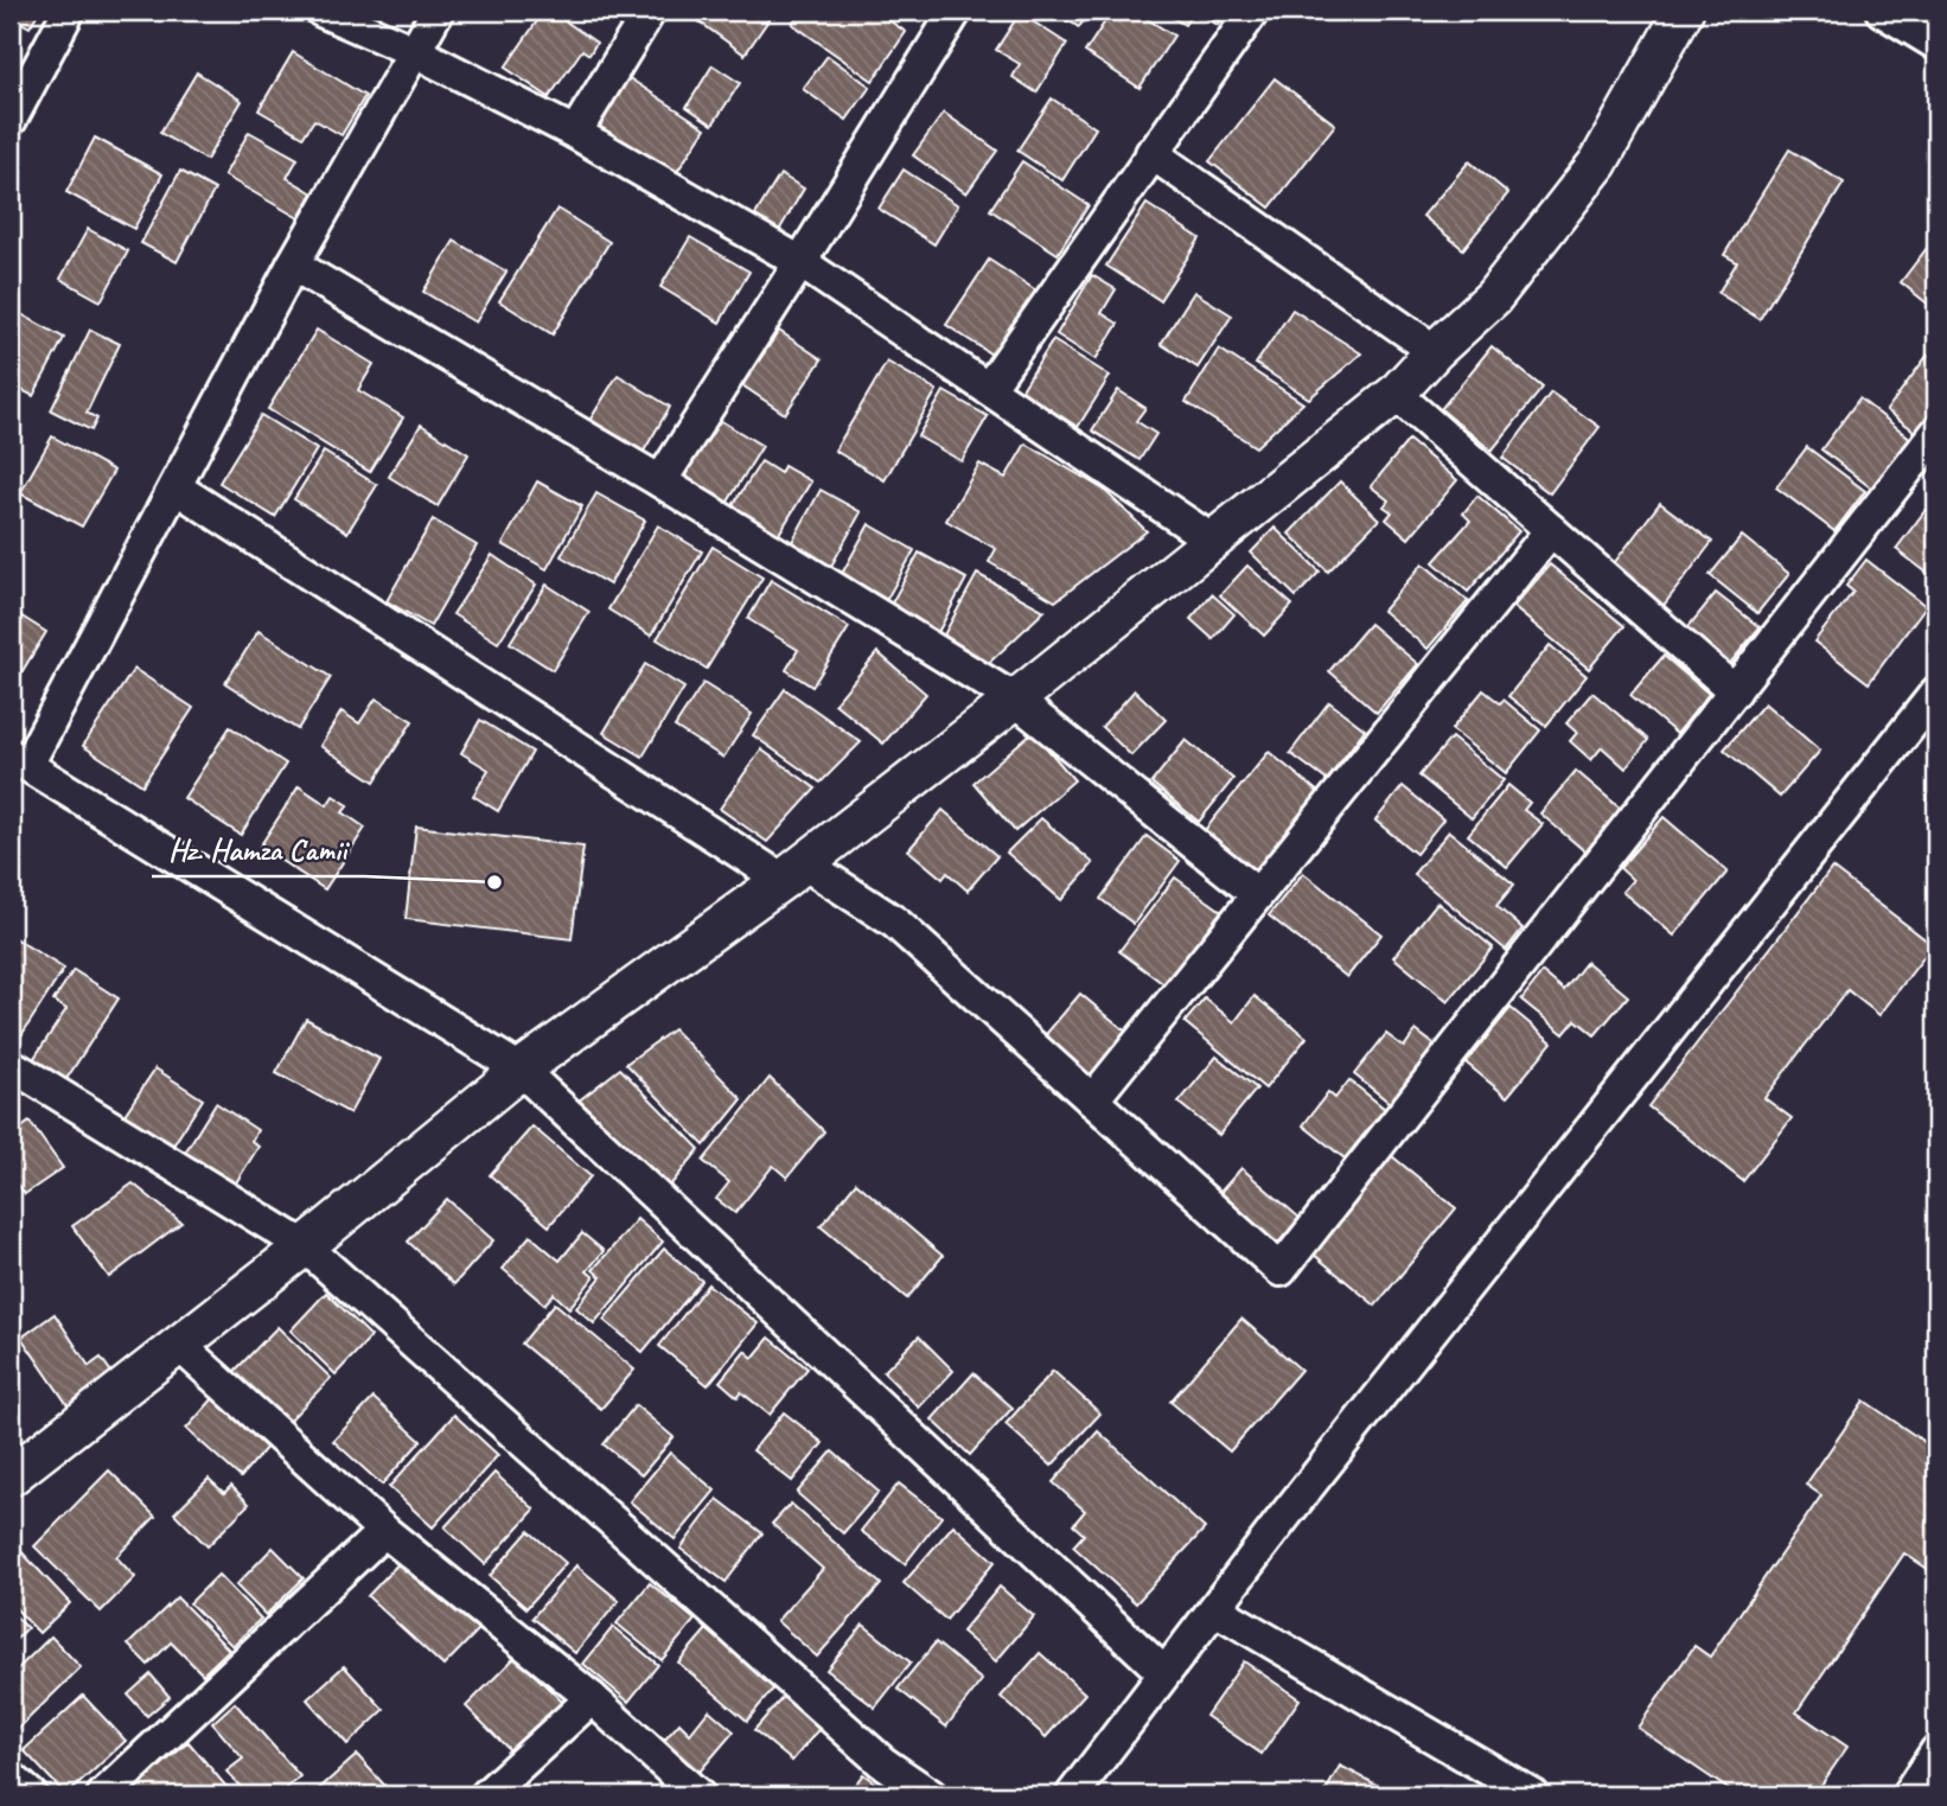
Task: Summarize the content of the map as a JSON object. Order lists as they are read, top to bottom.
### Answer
{
  "places": ["Hz. Hamza Camii"]
}
